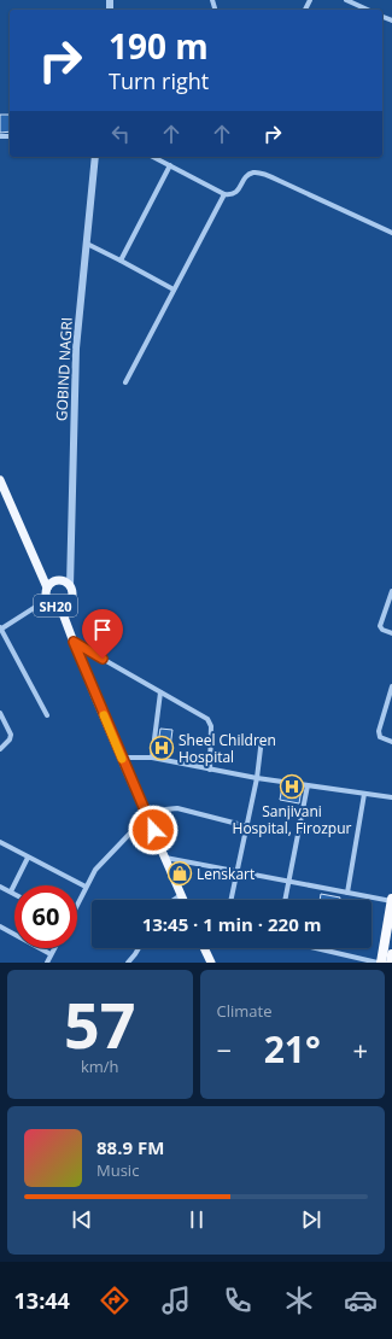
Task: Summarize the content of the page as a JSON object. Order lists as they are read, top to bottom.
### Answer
{
  "streets": {
    "main road": ["SH20"],
    "street": ["GOBIND NAGRI"]
  },
  "crossings": [
    ["GOBIND NAGRI", "SH20"]
  ],
  "places": {
    "hospital": ["Sheel Children Hospital", "Sanjivani Hospital, Firozpur"],
    "shop": ["Lenskart"]
  },
  "page": {
    "turn": ["190 m", "Turn right"],
    "limit": "60",
    "trip": "13:45 · 1 min · 220 m",
    "tile": [
      ["57", "km/h"],
      "Climate"
    ],
    "heat": ["−", "21°", "+"],
    "song": ["88.9 FM", "Music"],
    "tabs": "13:44"
  }
}
